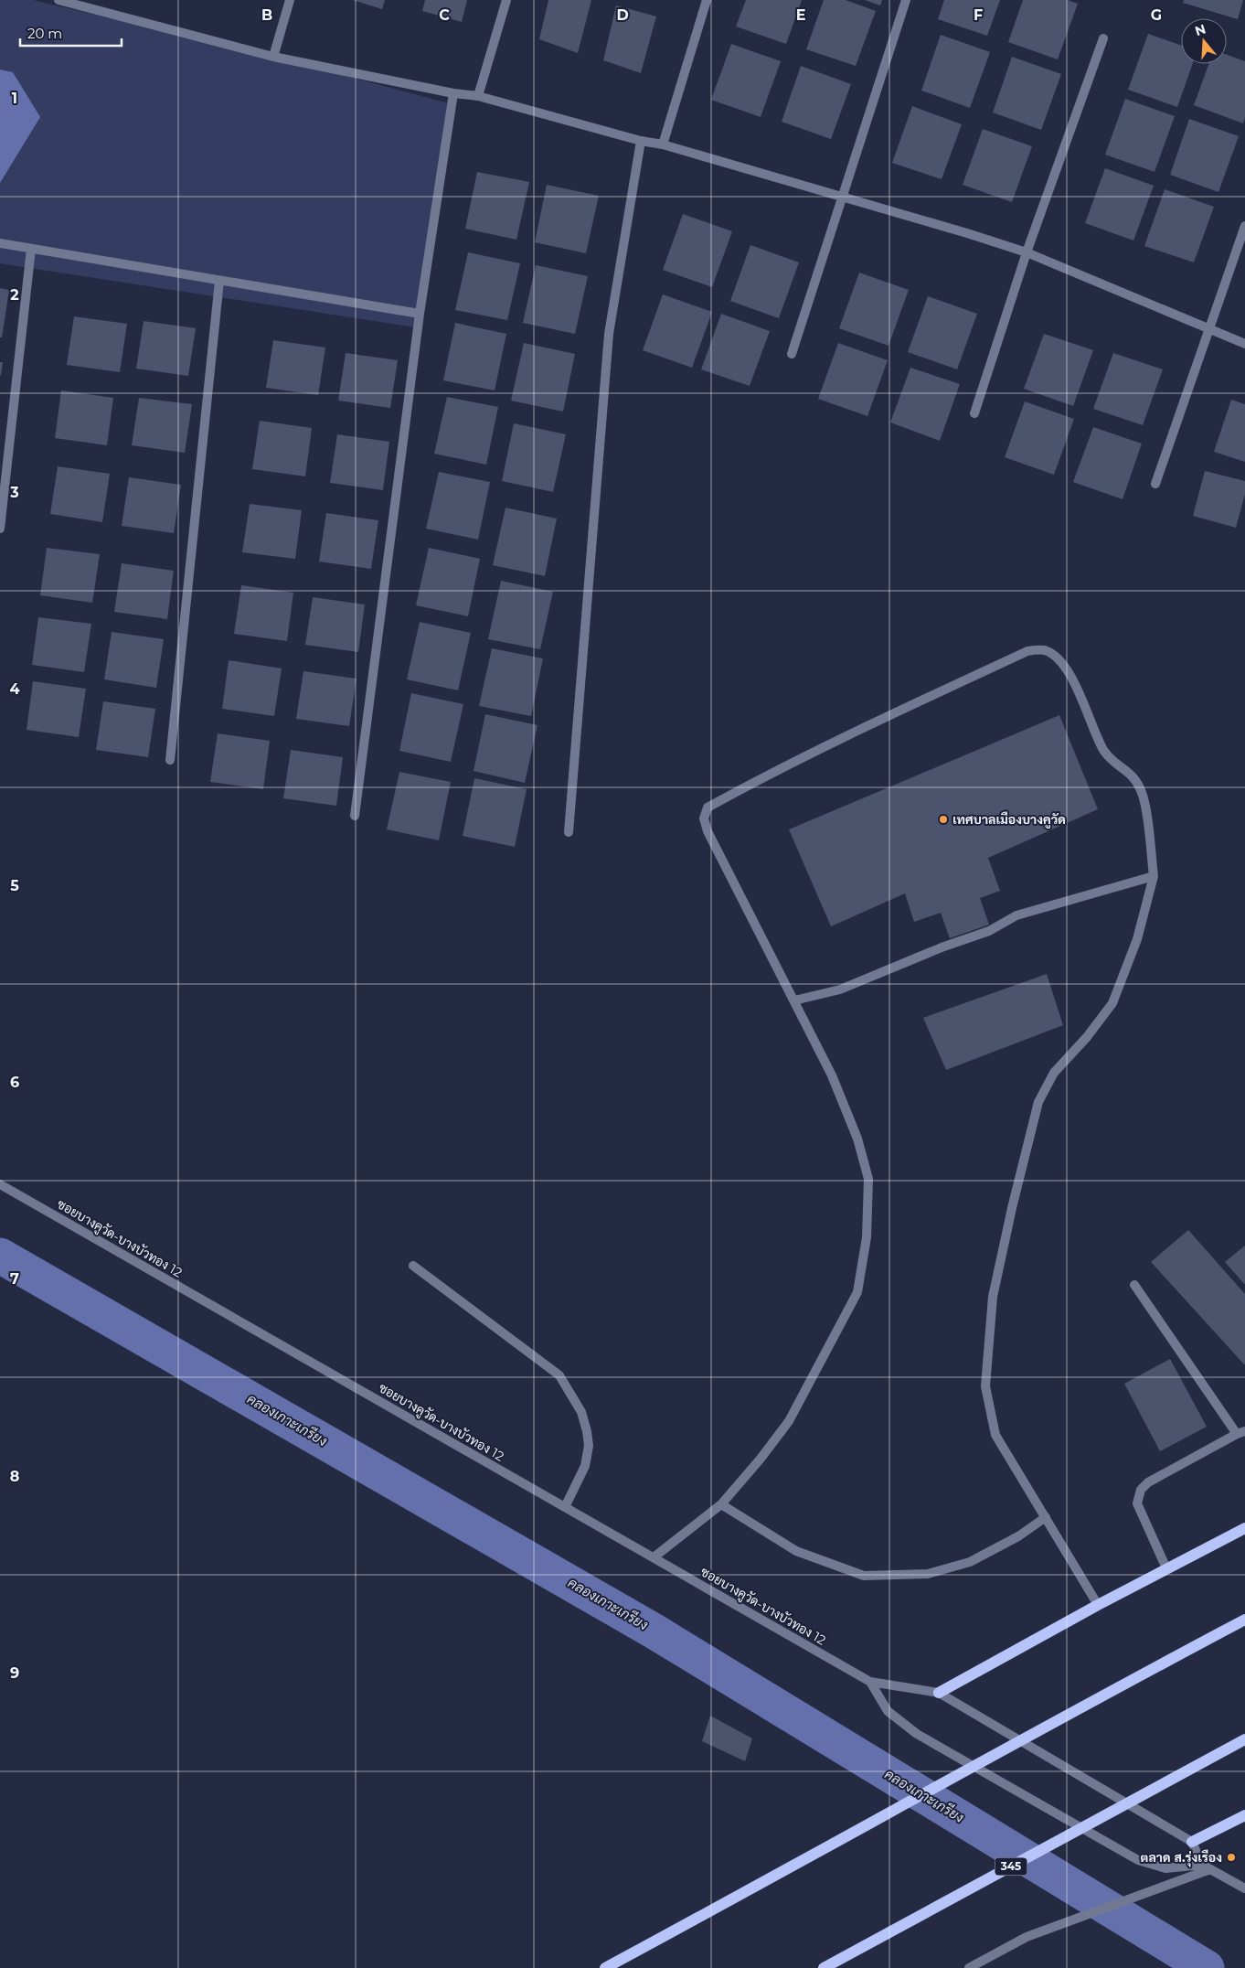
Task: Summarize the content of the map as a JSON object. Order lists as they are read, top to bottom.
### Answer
{
  "streets": {
    "main road": ["345"],
    "street": ["ซอยบางคูวัด-บางบัวทอง 12"]
  },
  "water": ["คลองเกาะเกรียง"],
  "places": ["เทศบาลเมืองบางคูวัด", "ตลาด ส.รุ่งเรือง"],
  "scale_bar": "20 m",
  "north": "top",
  "grid": {
    "columns": [
      "B",
      "C",
      "D",
      "E",
      "F",
      "G"
    ],
    "rows": [
      "1",
      "2",
      "3",
      "4",
      "5",
      "6",
      "7",
      "8",
      "9"
    ]
  }
}
